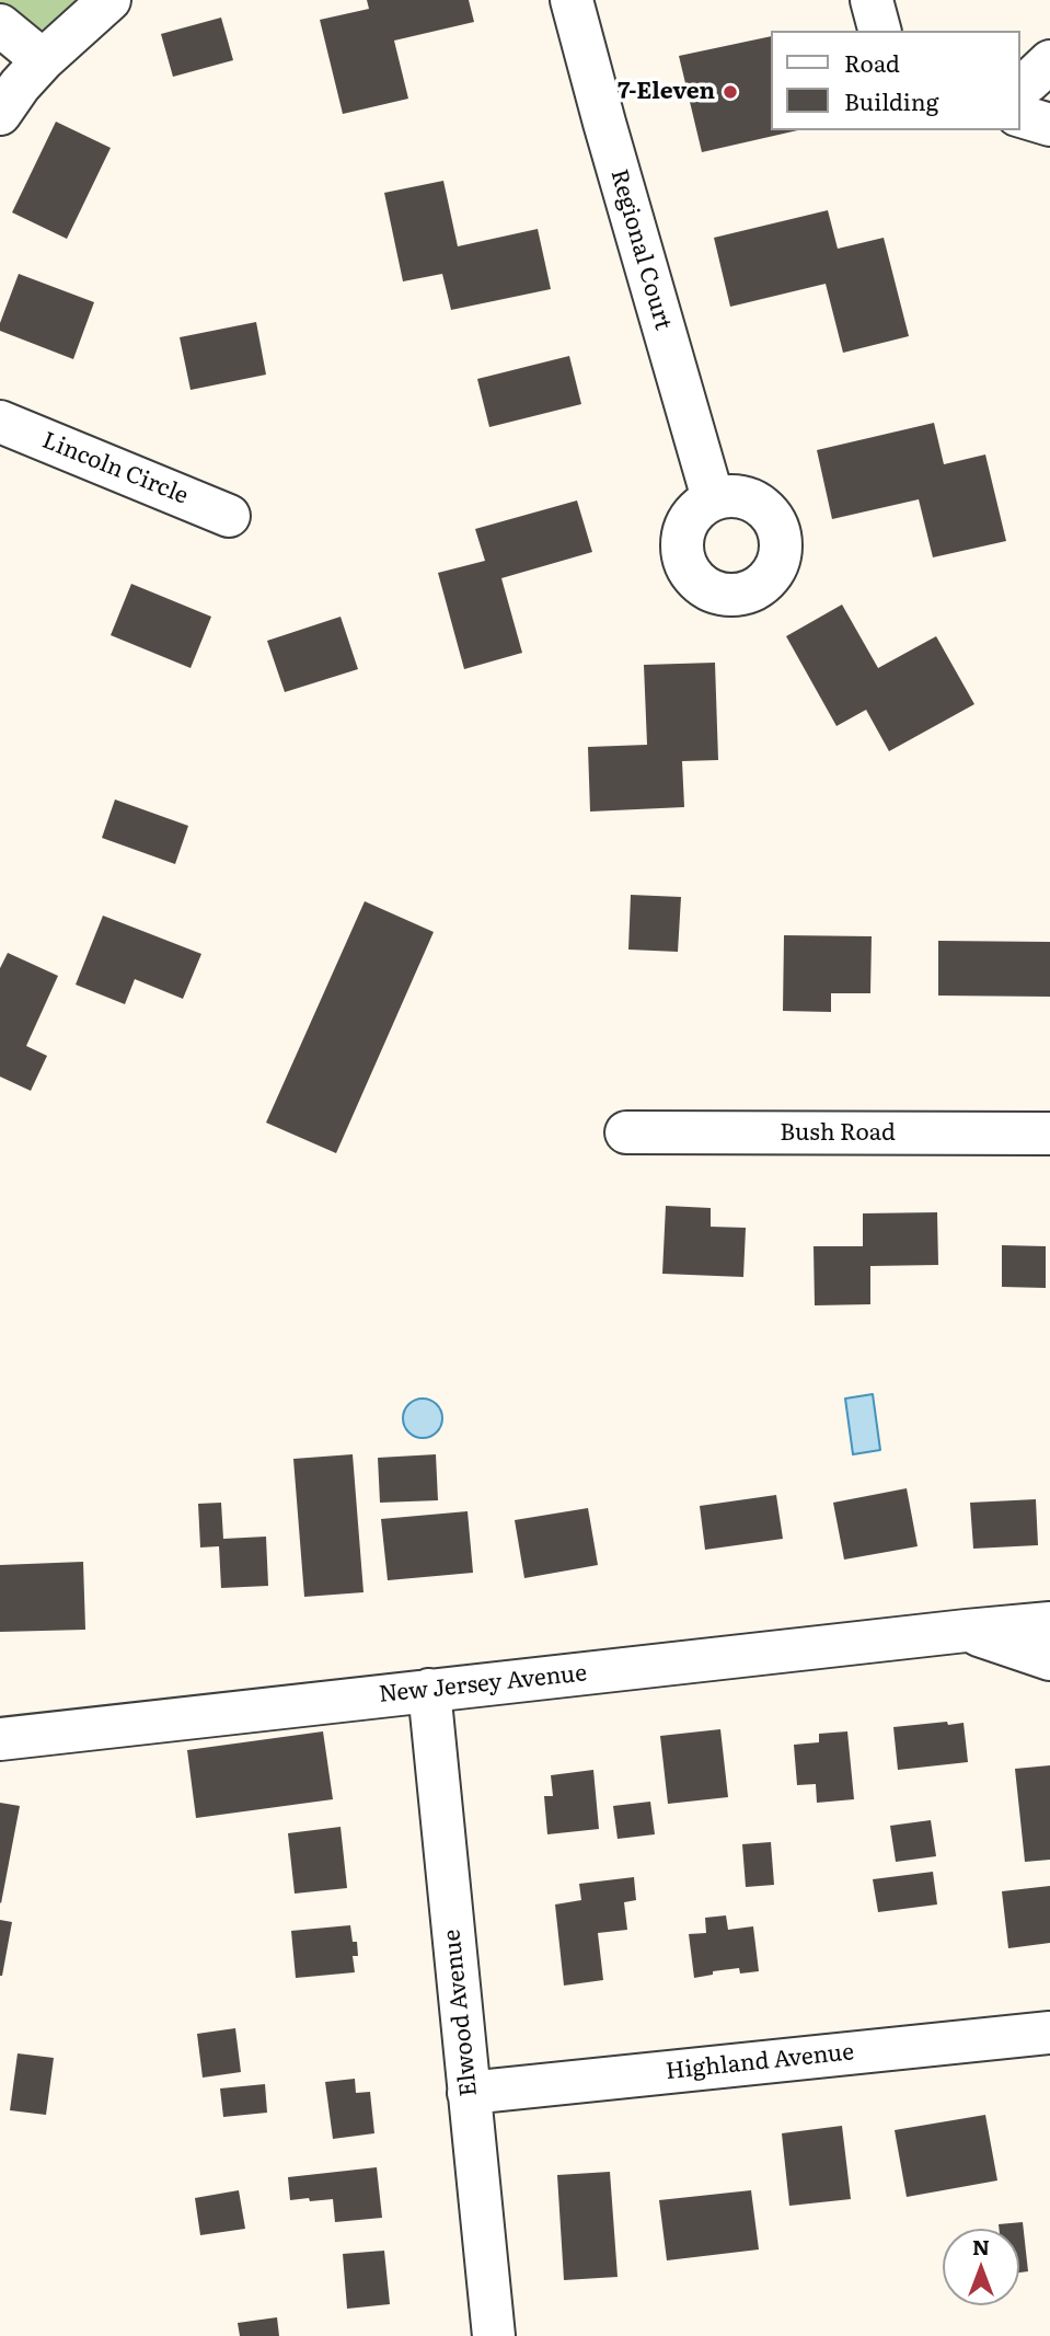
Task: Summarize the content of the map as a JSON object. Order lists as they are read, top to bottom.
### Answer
{
  "streets": {
    "street": [
      "Regional Court",
      "Lincoln Circle",
      "Bush Road",
      "New Jersey Avenue",
      "Elwood Avenue",
      "Highland Avenue"
    ]
  },
  "crossings": [
    ["New Jersey Avenue", "Elwood Avenue"],
    ["Elwood Avenue", "Highland Avenue"]
  ],
  "places": ["7-Eleven"],
  "legend": ["Road", "Building"],
  "north": "top"
}
